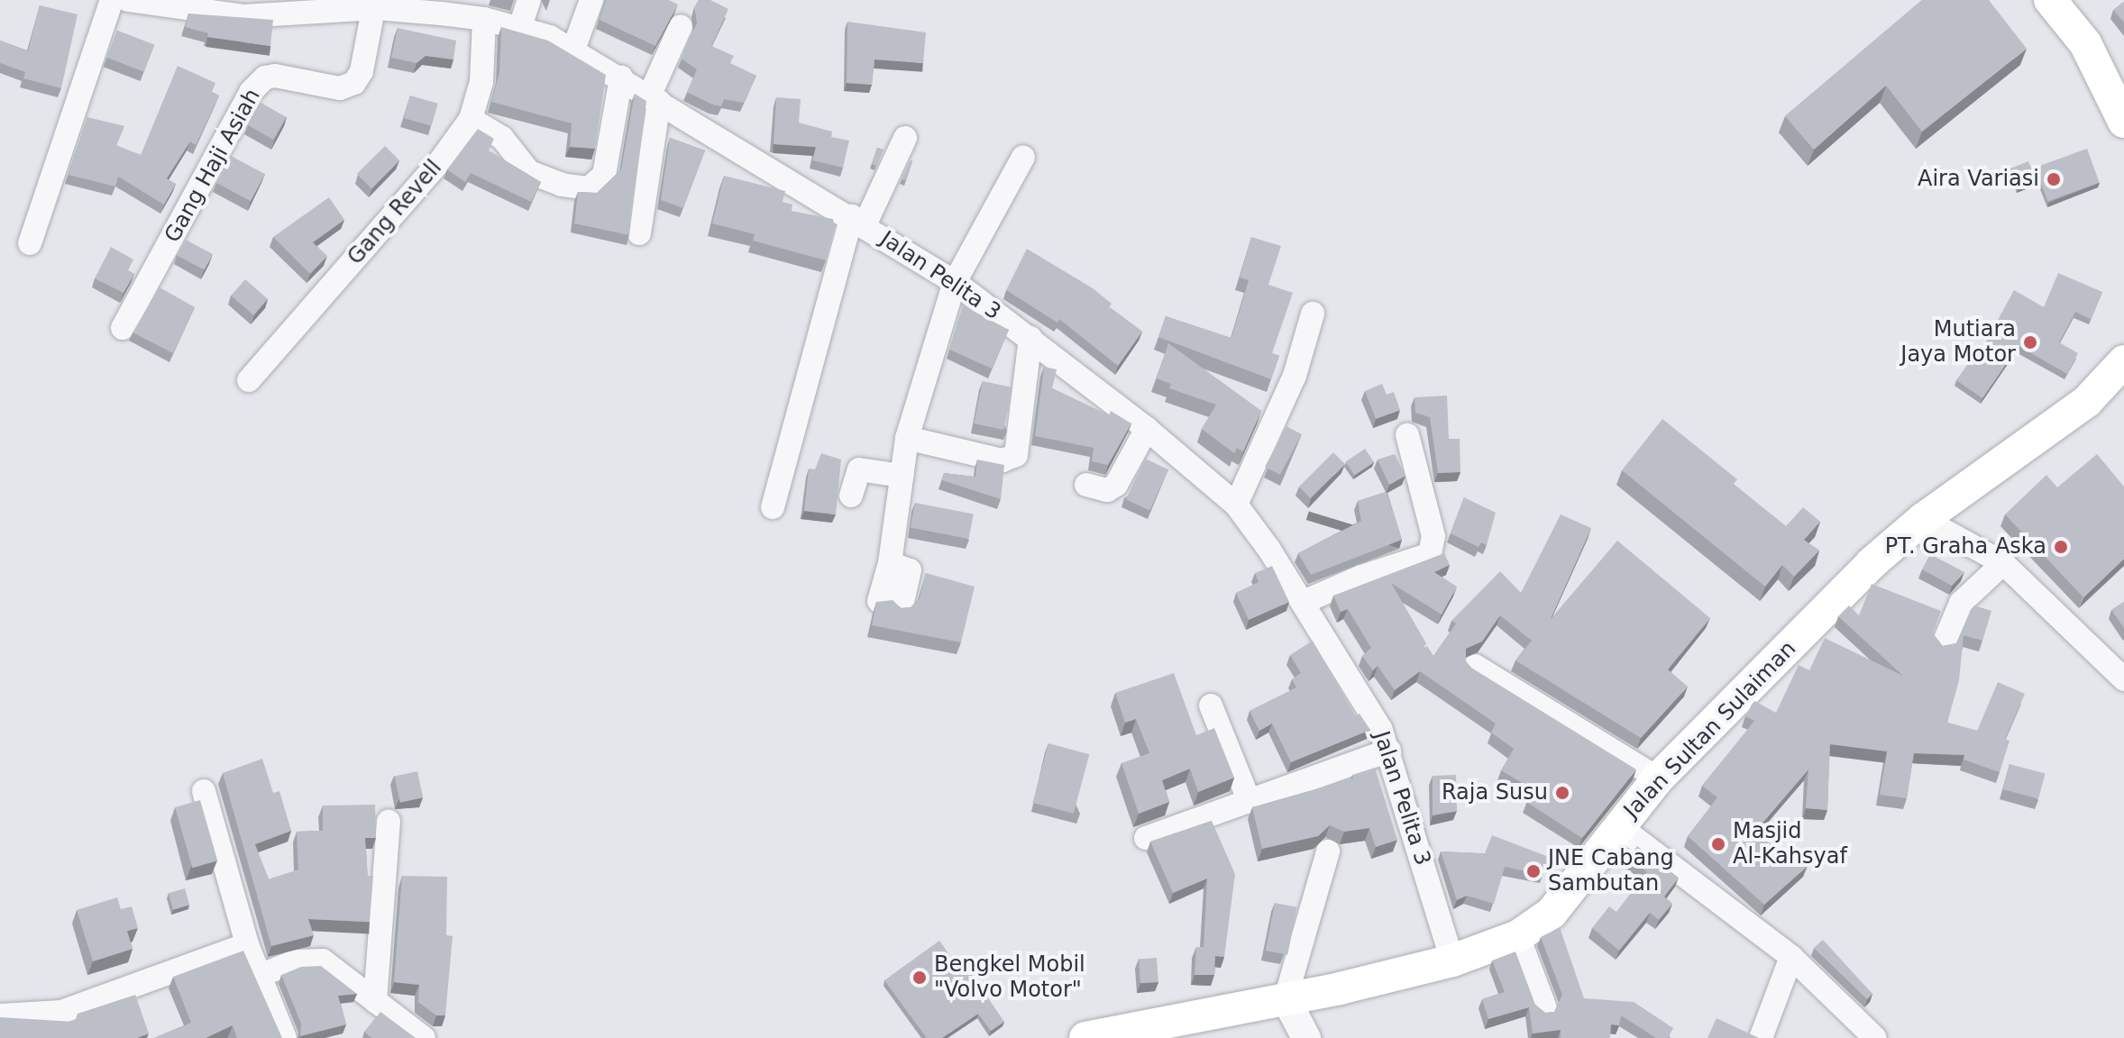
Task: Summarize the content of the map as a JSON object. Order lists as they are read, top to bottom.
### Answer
{
  "streets": {
    "main road": ["Jalan Sultan Sulaiman"],
    "street": ["Gang Haji Asiah", "Gang Revell", "Jalan Pelita 3"]
  },
  "crossings": [
    ["Gang Haji Asiah", "Jalan Pelita 3"],
    ["Gang Revell", "Jalan Pelita 3"],
    ["Jalan Pelita 3", "Jalan Sultan Sulaiman"]
  ],
  "places": [
    "Aira Variasi",
    "Mutiara Jaya Motor",
    "PT. Graha Aska",
    "Raja Susu",
    "Masjid Al-Kahsyaf",
    "JNE Cabang Sambutan",
    "Bengkel Mobil \"Volvo Motor\""
  ]
}
